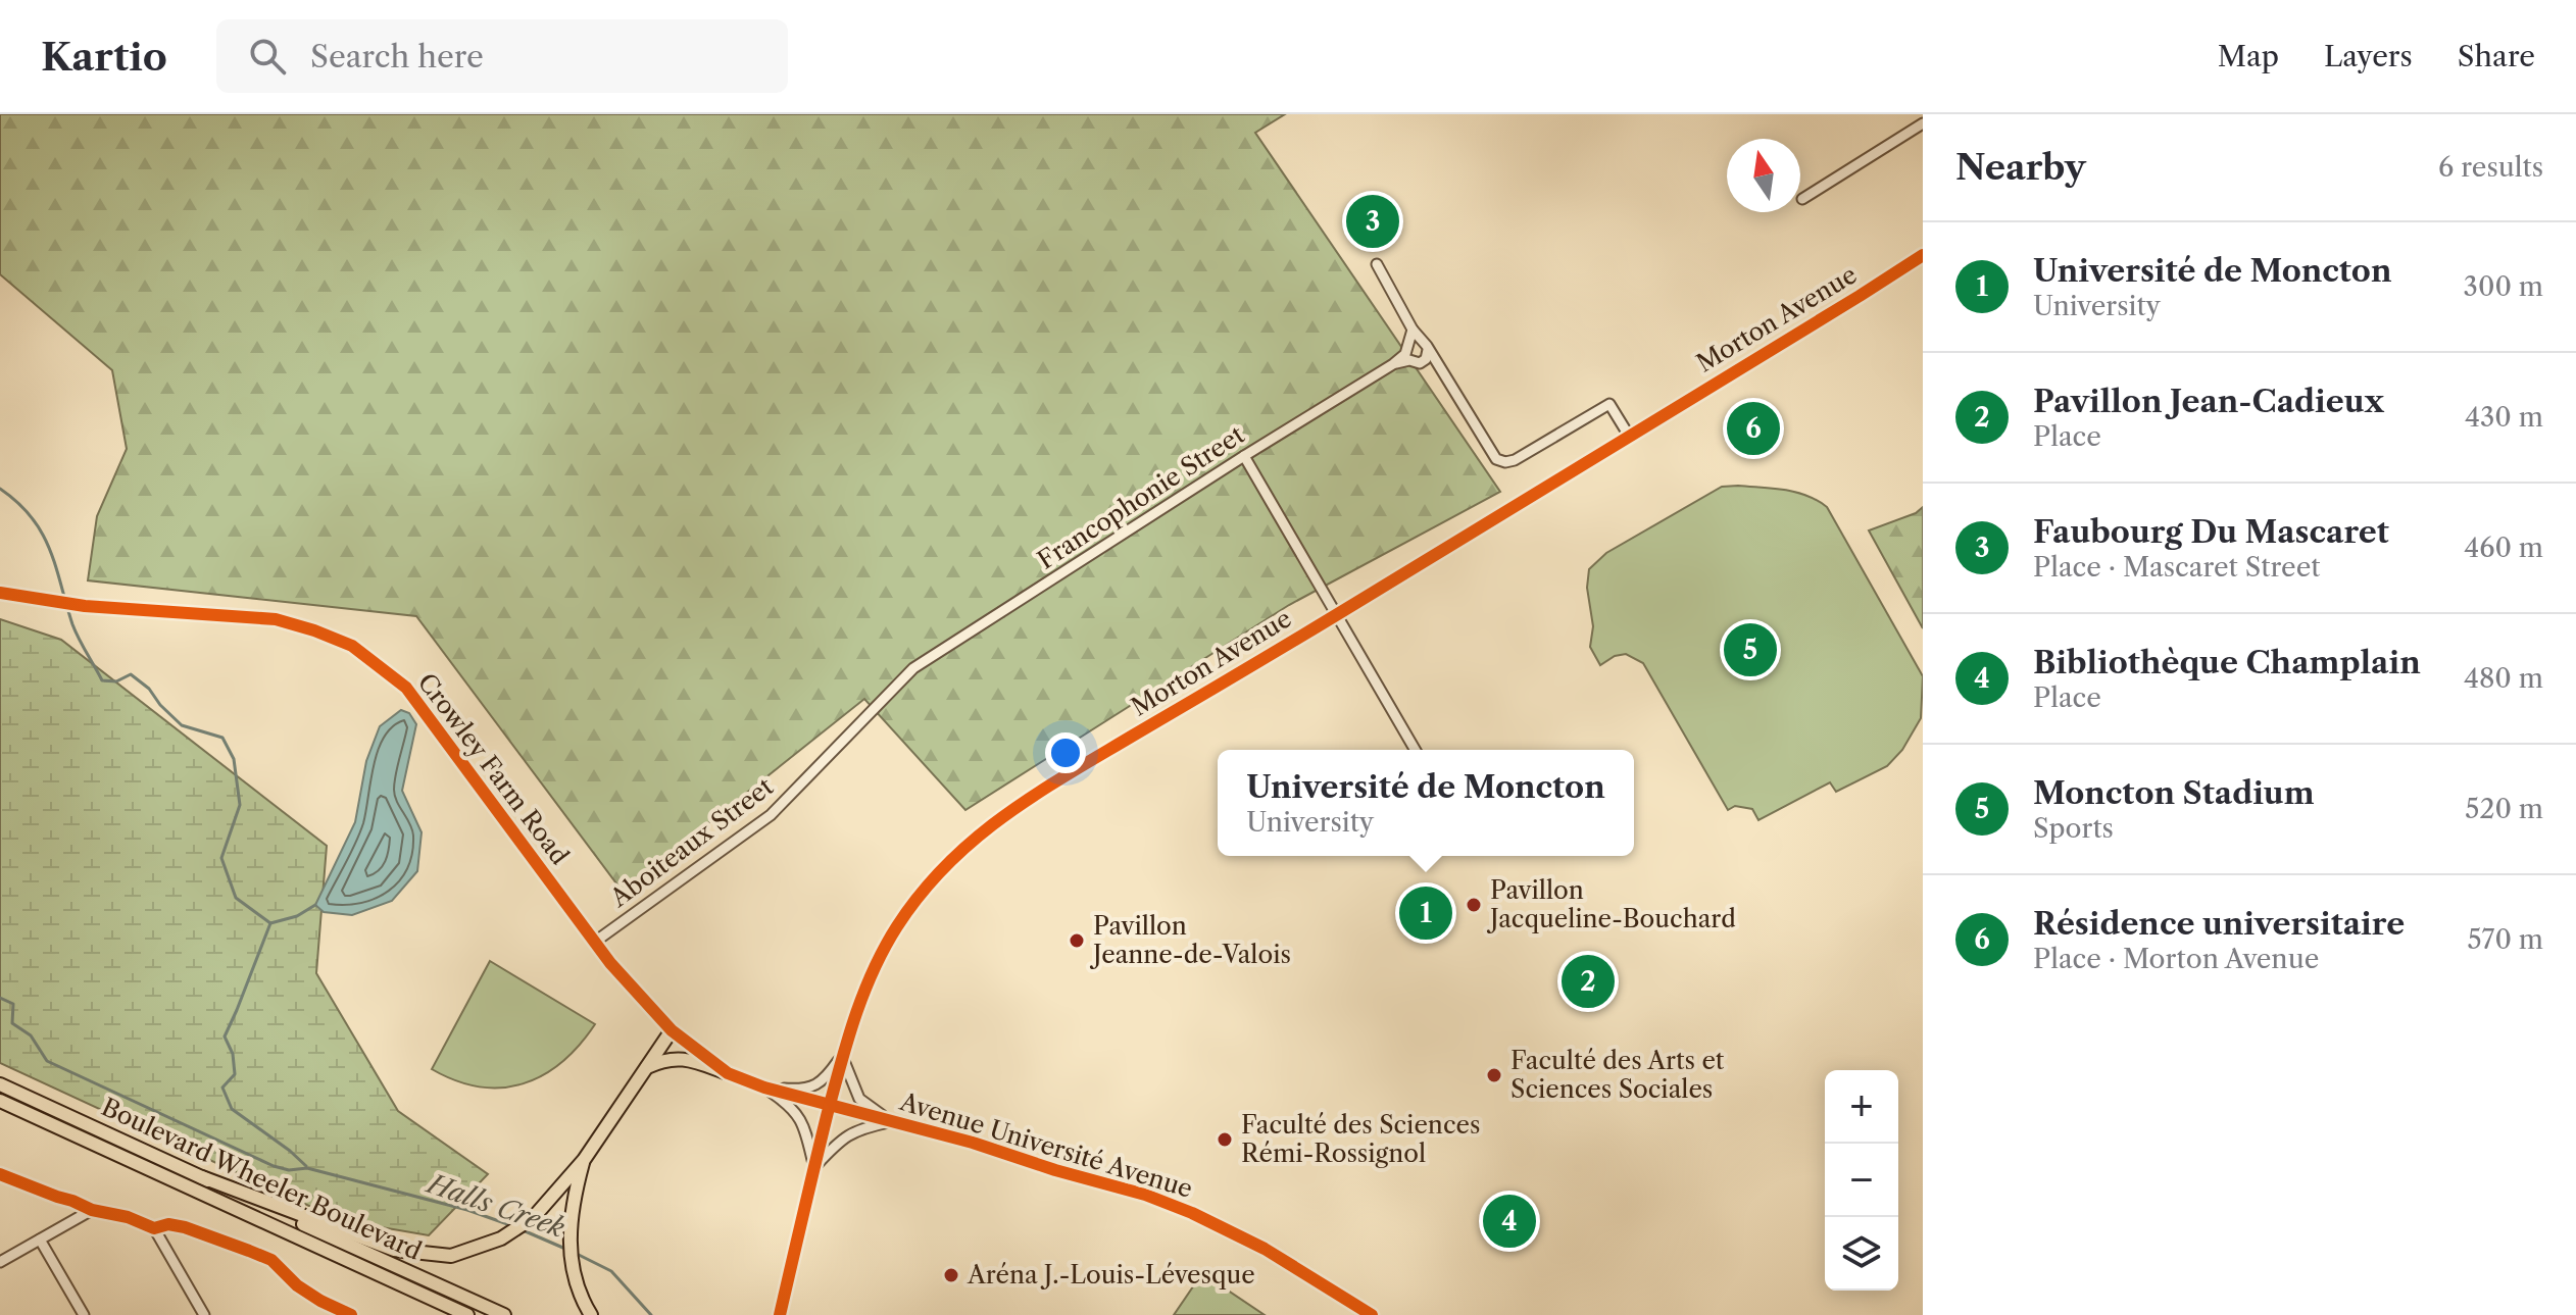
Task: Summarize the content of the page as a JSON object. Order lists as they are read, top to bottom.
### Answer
{
  "streets": {
    "highway": ["Boulevard Wheeler Boulevard"],
    "street": [
      "Morton Avenue",
      "Francophonie Street",
      "Crowley Farm Road",
      "Aboiteaux Street",
      "Avenue Université Avenue"
    ]
  },
  "crossings": [
    ["Morton Avenue", "Crowley Farm Road"],
    ["Morton Avenue", "Avenue Université Avenue"],
    ["Francophonie Street", "Aboiteaux Street"],
    ["Crowley Farm Road", "Aboiteaux Street"],
    ["Crowley Farm Road", "Avenue Université Avenue"]
  ],
  "water": ["Halls Creek"],
  "places": [
    "Pavillon Jacqueline-Bouchard",
    "Pavillon Jeanne-de-Valois",
    "Faculté des Arts et Sciences Sociales",
    "Faculté des Sciences Rémi-Rossignol",
    "Aréna J.-Louis-Lévesque"
  ],
  "north": "top",
  "page": {
    "header": "Kartio",
    "search": "Search here",
    "nav": ["Map", "Layers", "Share"],
    "heading": ["Nearby", "6 results"],
    "pins": [
      "3",
      "6",
      "5",
      "1",
      "2",
      "4"
    ],
    "list": [
      {
        "mark": "1",
        "name": "Université de Moncton",
        "note": "University",
        "value": "300 m"
      },
      {
        "mark": "2",
        "name": "Pavillon Jean-Cadieux",
        "note": "Place",
        "value": "430 m"
      },
      {
        "mark": "3",
        "name": "Faubourg Du Mascaret",
        "note": "Place · Mascaret Street",
        "value": "460 m"
      },
      {
        "mark": "4",
        "name": "Bibliothèque Champlain",
        "note": "Place",
        "value": "480 m"
      },
      {
        "mark": "5",
        "name": "Moncton Stadium",
        "note": "Sports",
        "value": "520 m"
      },
      {
        "mark": "6",
        "name": "Résidence universitaire",
        "note": "Place · Morton Avenue",
        "value": "570 m"
      }
    ],
    "popup": ["Université de Moncton", "University"],
    "map_buttons": ["+", "−"]
  }
}
